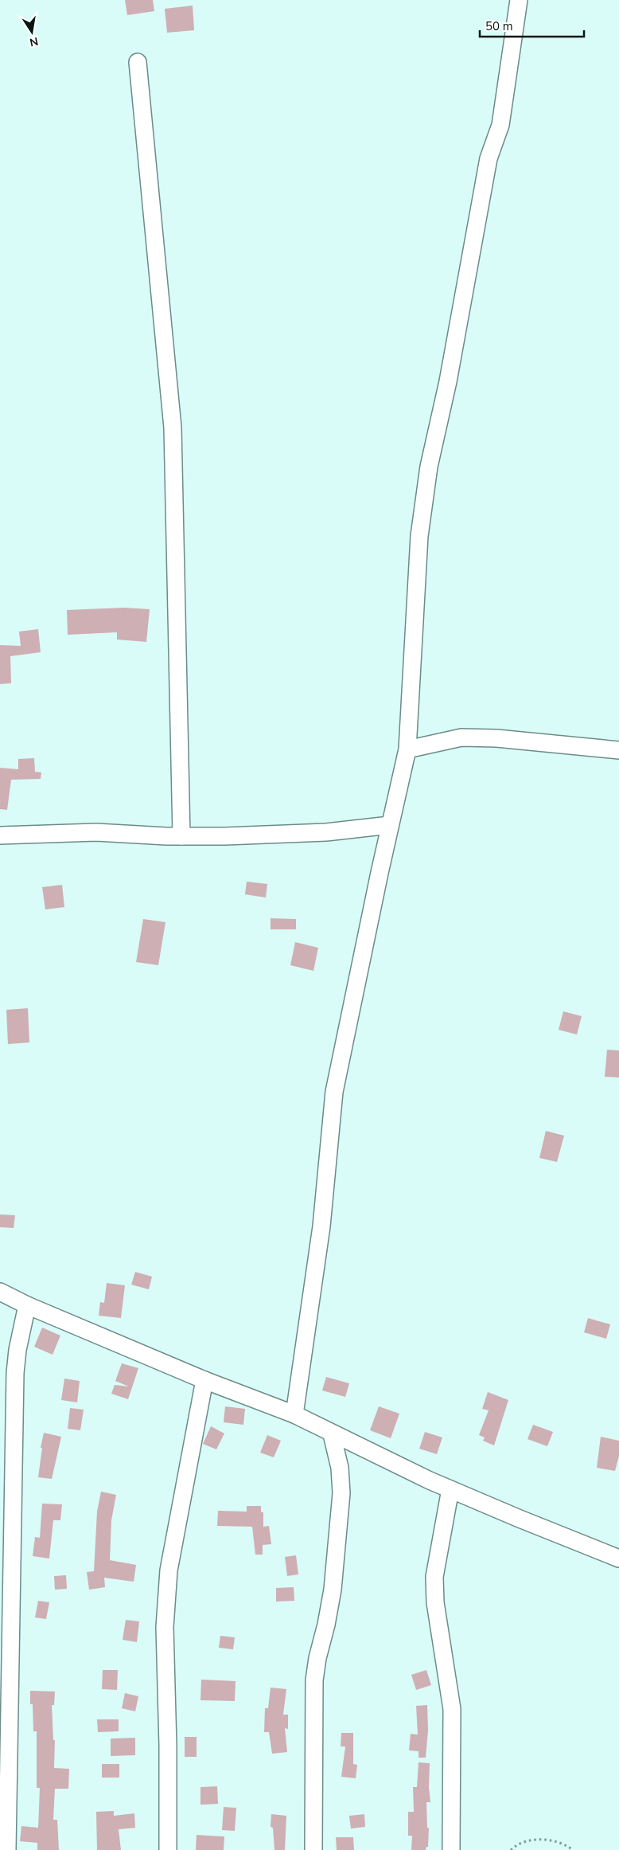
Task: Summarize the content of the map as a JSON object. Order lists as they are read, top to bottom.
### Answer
{
  "scale_bar": "50 m",
  "north": "bottom"
}
